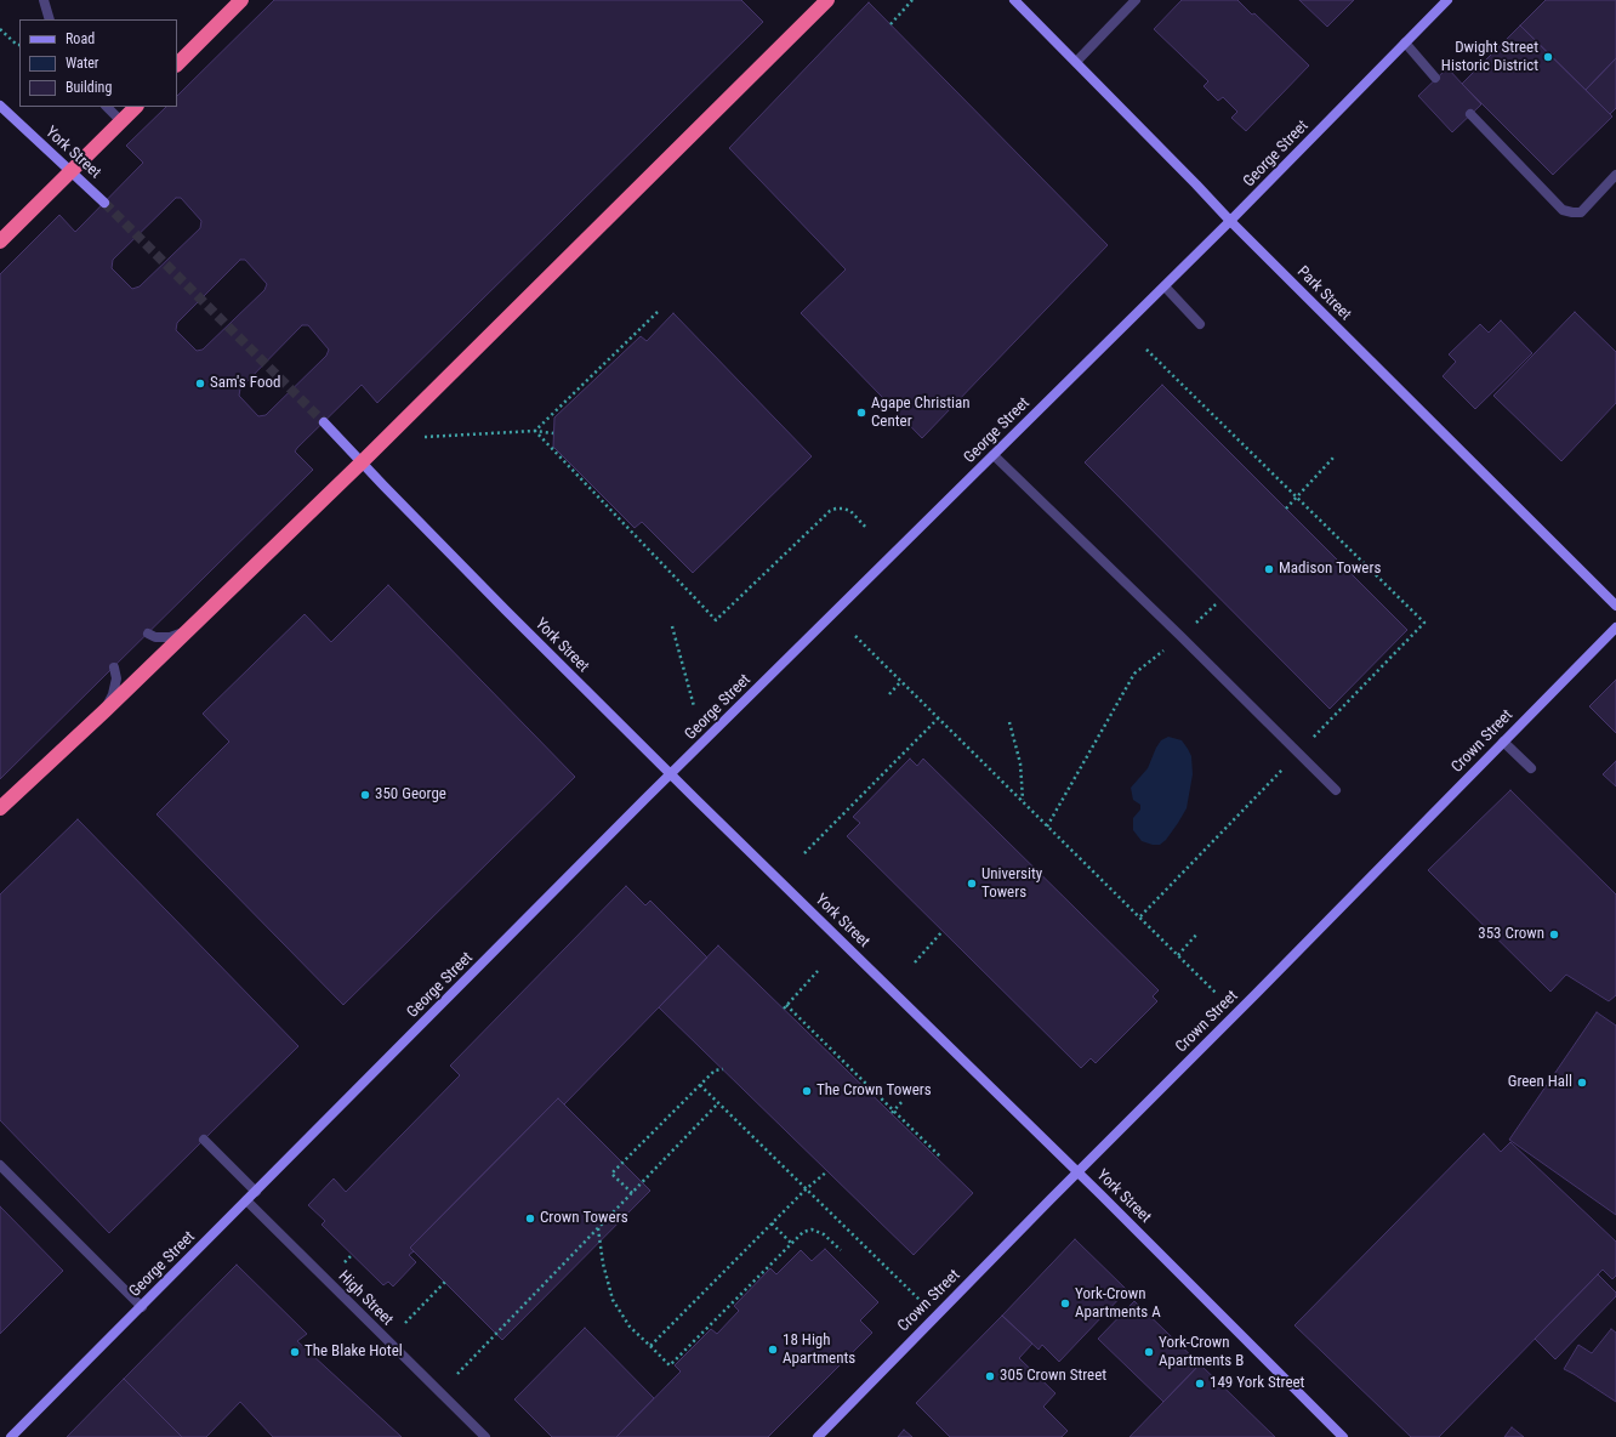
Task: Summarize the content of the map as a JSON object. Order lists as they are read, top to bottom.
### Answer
{
  "streets": {
    "main road": [
      "York Street",
      "George Street",
      "Park Street",
      "Crown Street"
    ],
    "street": ["High Street"]
  },
  "crossings": [
    ["York Street", "George Street"],
    ["York Street", "Crown Street"],
    ["George Street", "Park Street"],
    ["George Street", "High Street"]
  ],
  "places": [
    "Dwight Street Historic District",
    "Sam's Food",
    "Agape Christian Center",
    "Madison Towers",
    "350 George",
    "University Towers",
    "353 Crown",
    "Green Hall",
    "The Crown Towers",
    "Crown Towers",
    "York-Crown Apartments A",
    "18 High Apartments",
    "The Blake Hotel",
    "York-Crown Apartments B",
    "305 Crown Street",
    "149 York Street"
  ],
  "legend": ["Road", "Water", "Building"]
}
